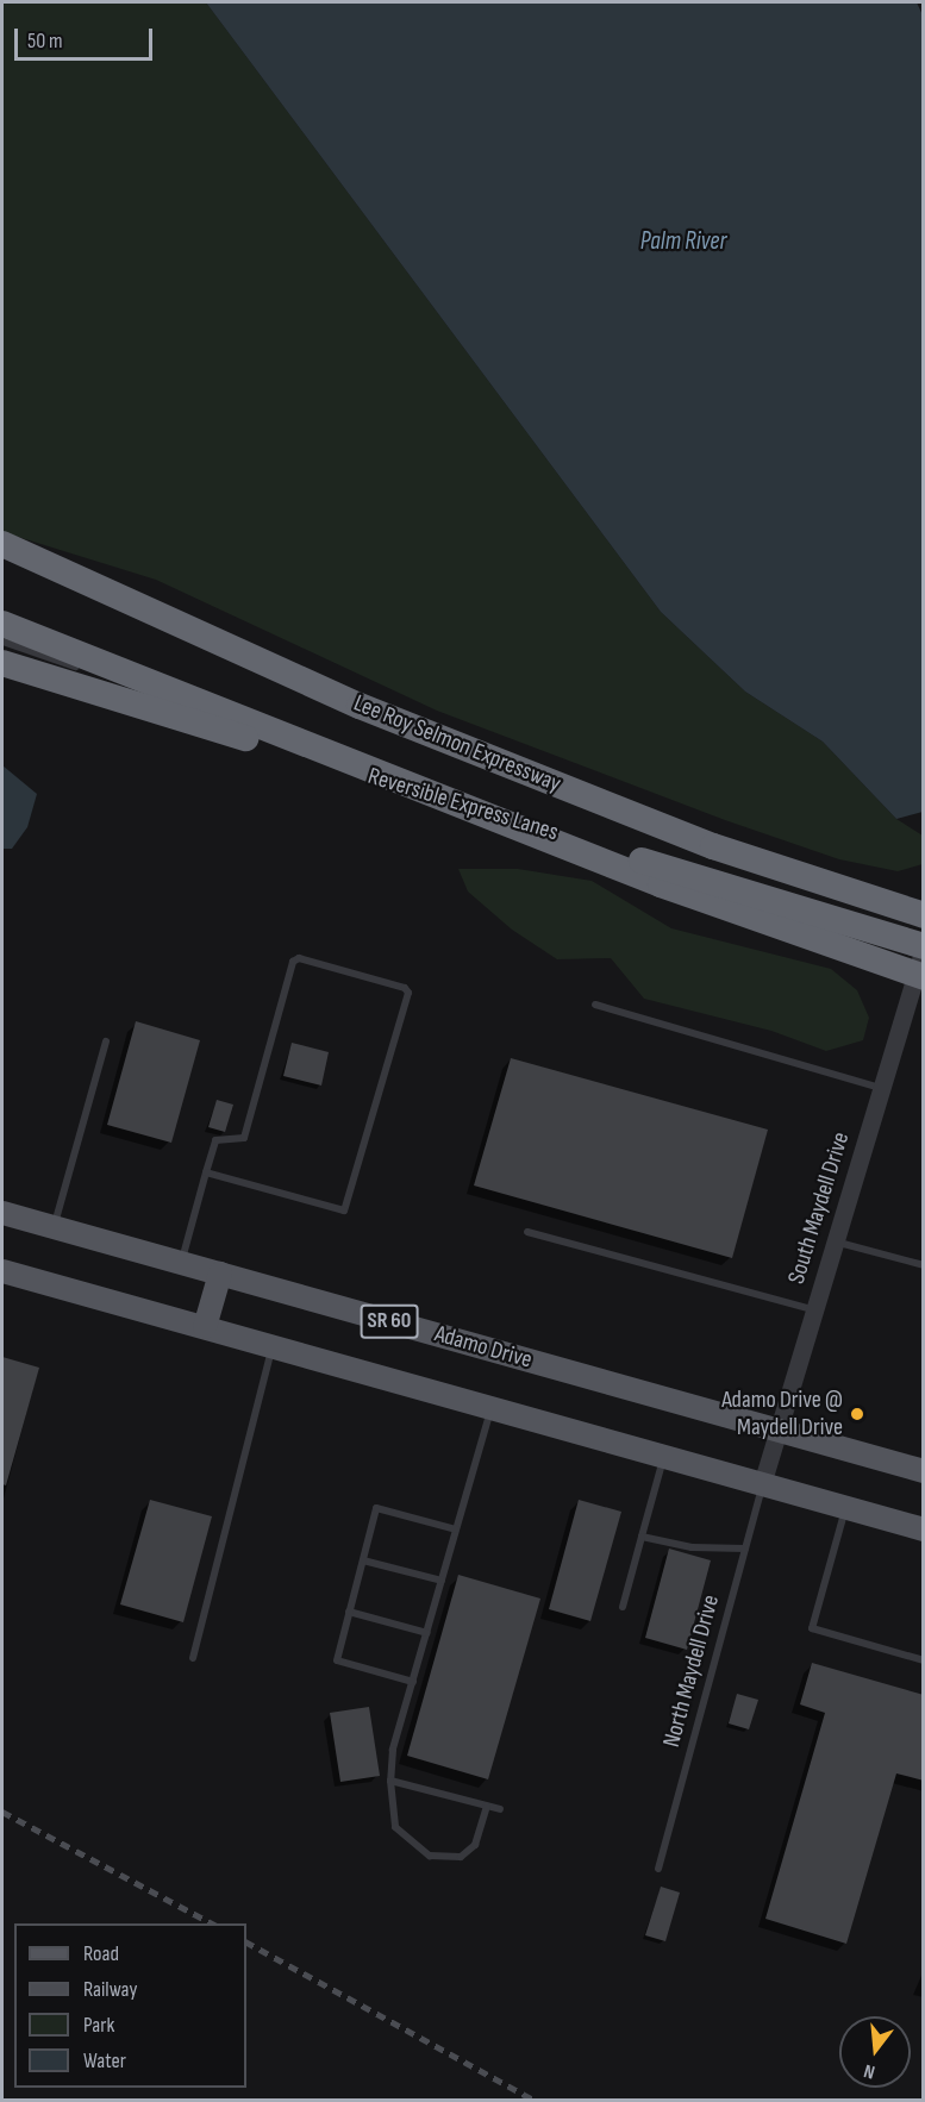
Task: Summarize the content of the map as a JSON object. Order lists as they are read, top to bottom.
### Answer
{
  "streets": {
    "highway": ["Lee Roy Selmon Expressway", "Reversible Express Lanes"],
    "main road": ["SR 60", "Adamo Drive"],
    "street": ["South Maydell Drive"],
    "lane": ["North Maydell Drive"]
  },
  "crossings": [
    ["Reversible Express Lanes", "South Maydell Drive"],
    ["South Maydell Drive", "SR 60"],
    ["South Maydell Drive", "Adamo Drive"],
    ["South Maydell Drive", "North Maydell Drive"],
    ["SR 60", "North Maydell Drive"]
  ],
  "water": ["Palm River"],
  "places": ["Adamo Drive @ Maydell Drive"],
  "legend": [
    "Road",
    "Railway",
    "Park",
    "Water"
  ],
  "scale_bar": "50 m",
  "north": "bottom"
}
